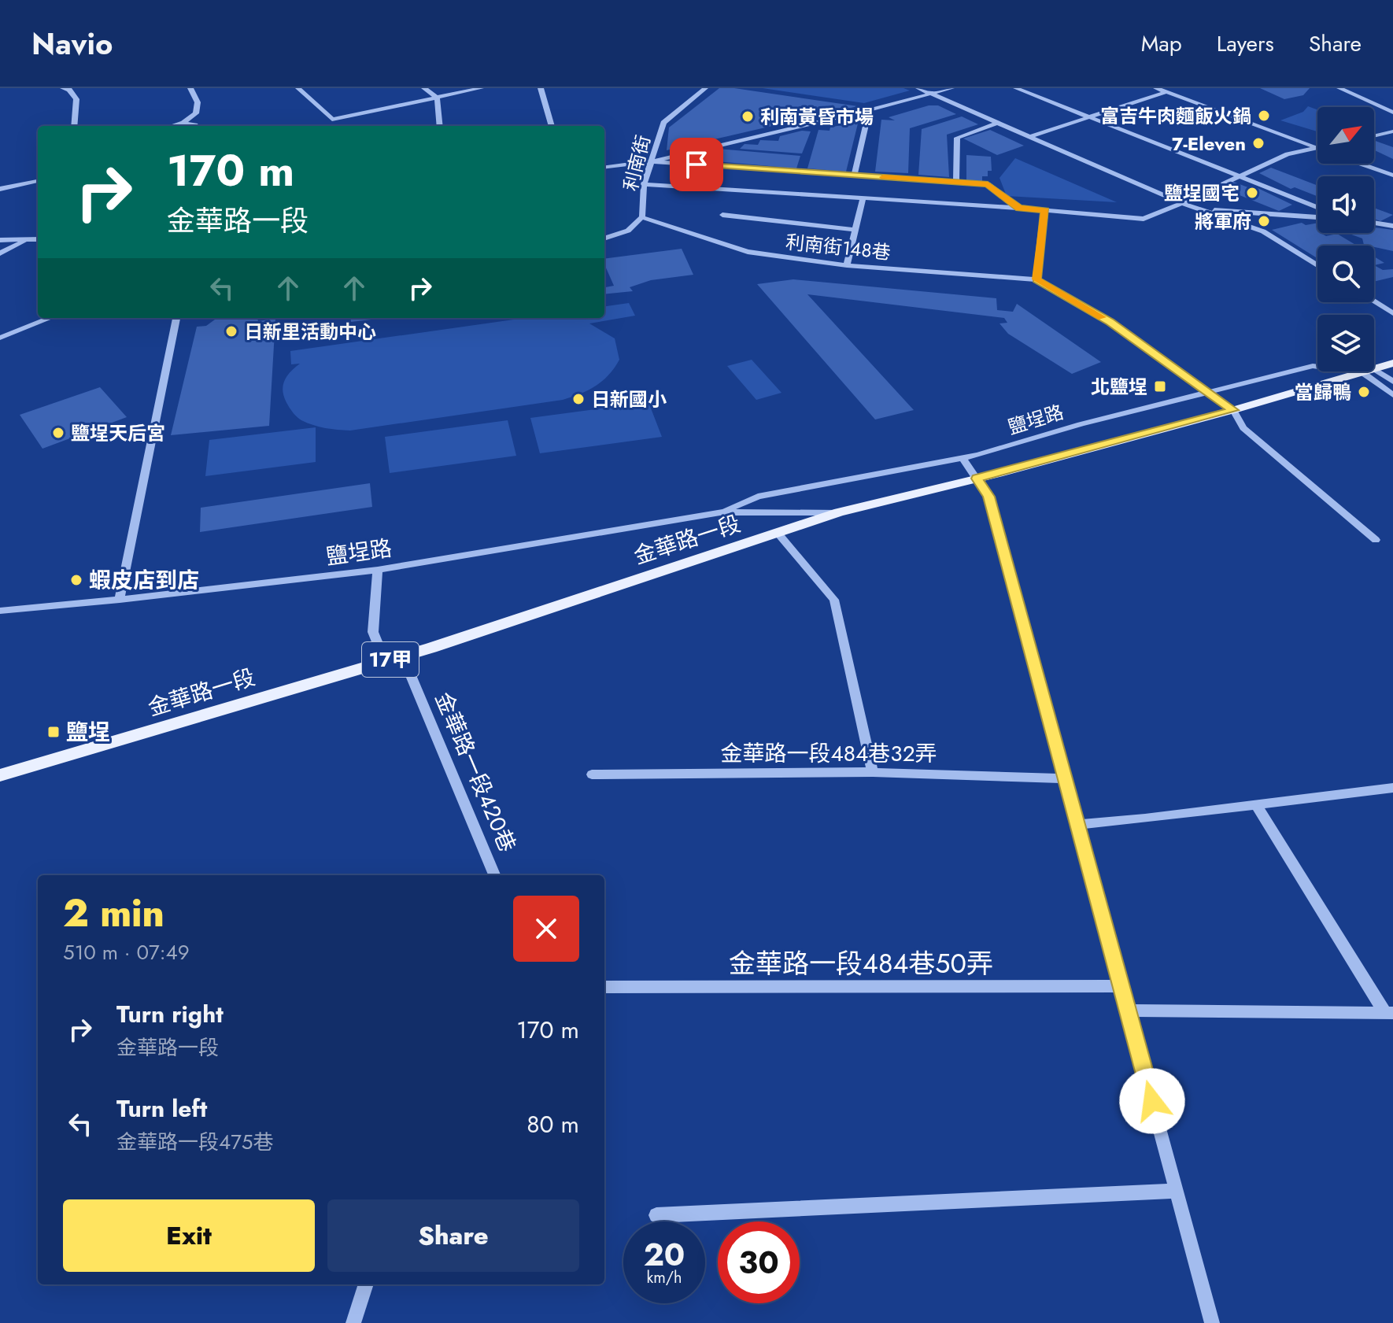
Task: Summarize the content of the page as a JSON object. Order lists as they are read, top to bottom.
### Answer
{
  "streets": {
    "main road": ["金華路一段", "17甲"],
    "street": [
      "利南街",
      "利南街148巷",
      "鹽埕路",
      "金華路一段484巷32弄",
      "金華路一段420巷",
      "金華路一段484巷50弄"
    ]
  },
  "crossings": [
    ["利南街", "利南街148巷"],
    ["鹽埕路", "金華路一段"],
    ["金華路一段", "金華路一段420巷"]
  ],
  "places": {
    "other": [
      "富吉牛肉麵飯火鍋",
      "利南黃昏市場",
      "7-Eleven",
      "鹽埕國宅",
      "將軍府",
      "日新里活動中心",
      "當歸鴨",
      "日新國小",
      "鹽埕天后宮",
      "蝦皮店到店"
    ],
    "transit": ["北鹽埕", "鹽埕"]
  },
  "north": "top right",
  "page": {
    "header": "Navio",
    "nav": ["Map", "Layers", "Share"],
    "turn": ["170 m", "金華路一段"],
    "heading": ["2 min", "510 m · 07:49"],
    "list": [
      {
        "name": "Turn right",
        "note": "金華路一段",
        "value": "170 m"
      },
      {
        "name": "Turn left",
        "note": "金華路一段475巷",
        "value": "80 m"
      }
    ],
    "buttons": ["Exit", "Share"],
    "speed": "20 km/h",
    "limit": "30"
  }
}
